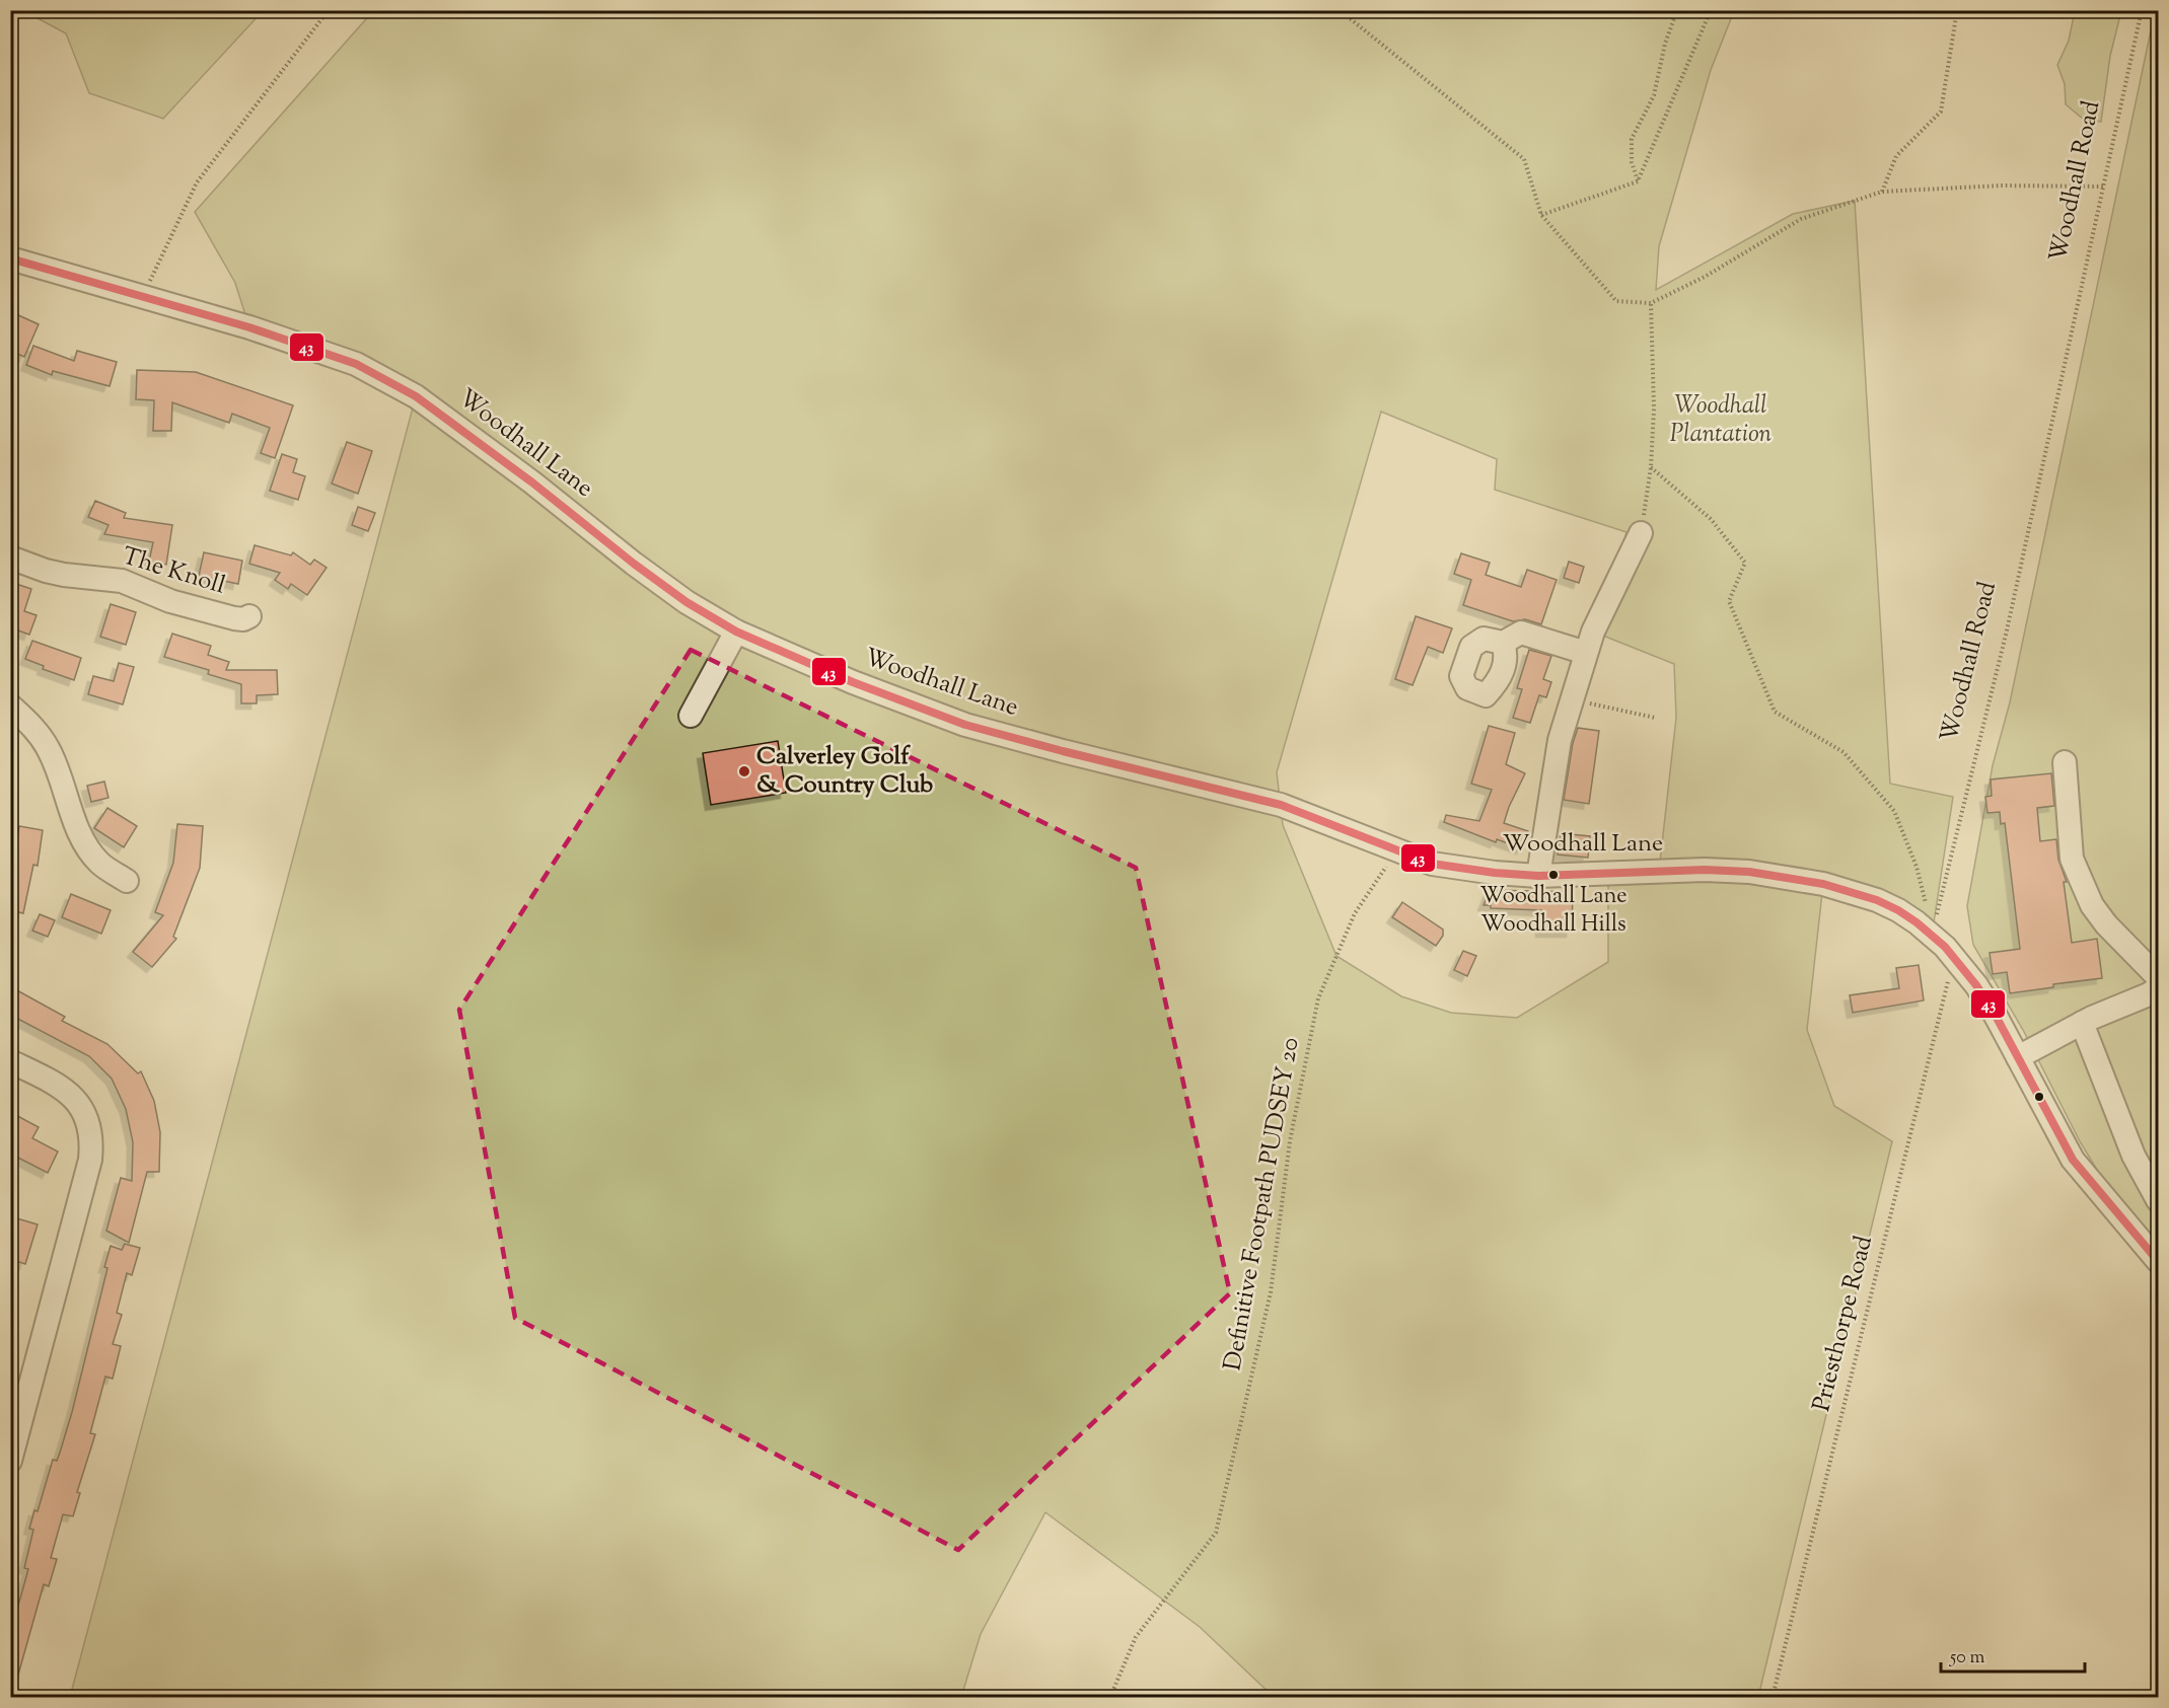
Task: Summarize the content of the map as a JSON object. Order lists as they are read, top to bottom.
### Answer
{
  "streets": {
    "street": ["Woodhall Lane", "The Knoll"],
    "path": ["Woodhall Road", "Definitive Footpath PUDSEY 20", "Priesthorpe Road"]
  },
  "crossings": [
    ["Woodhall Road", "Woodhall Lane"],
    ["Woodhall Lane", "Definitive Footpath PUDSEY 20"]
  ],
  "parks": ["Woodhall Plantation"],
  "places": ["Calverley Golf & Country Club", "Woodhall Lane Woodhall Hills"],
  "lines": ["transit line 43"],
  "scale_bar": "50 m"
}
